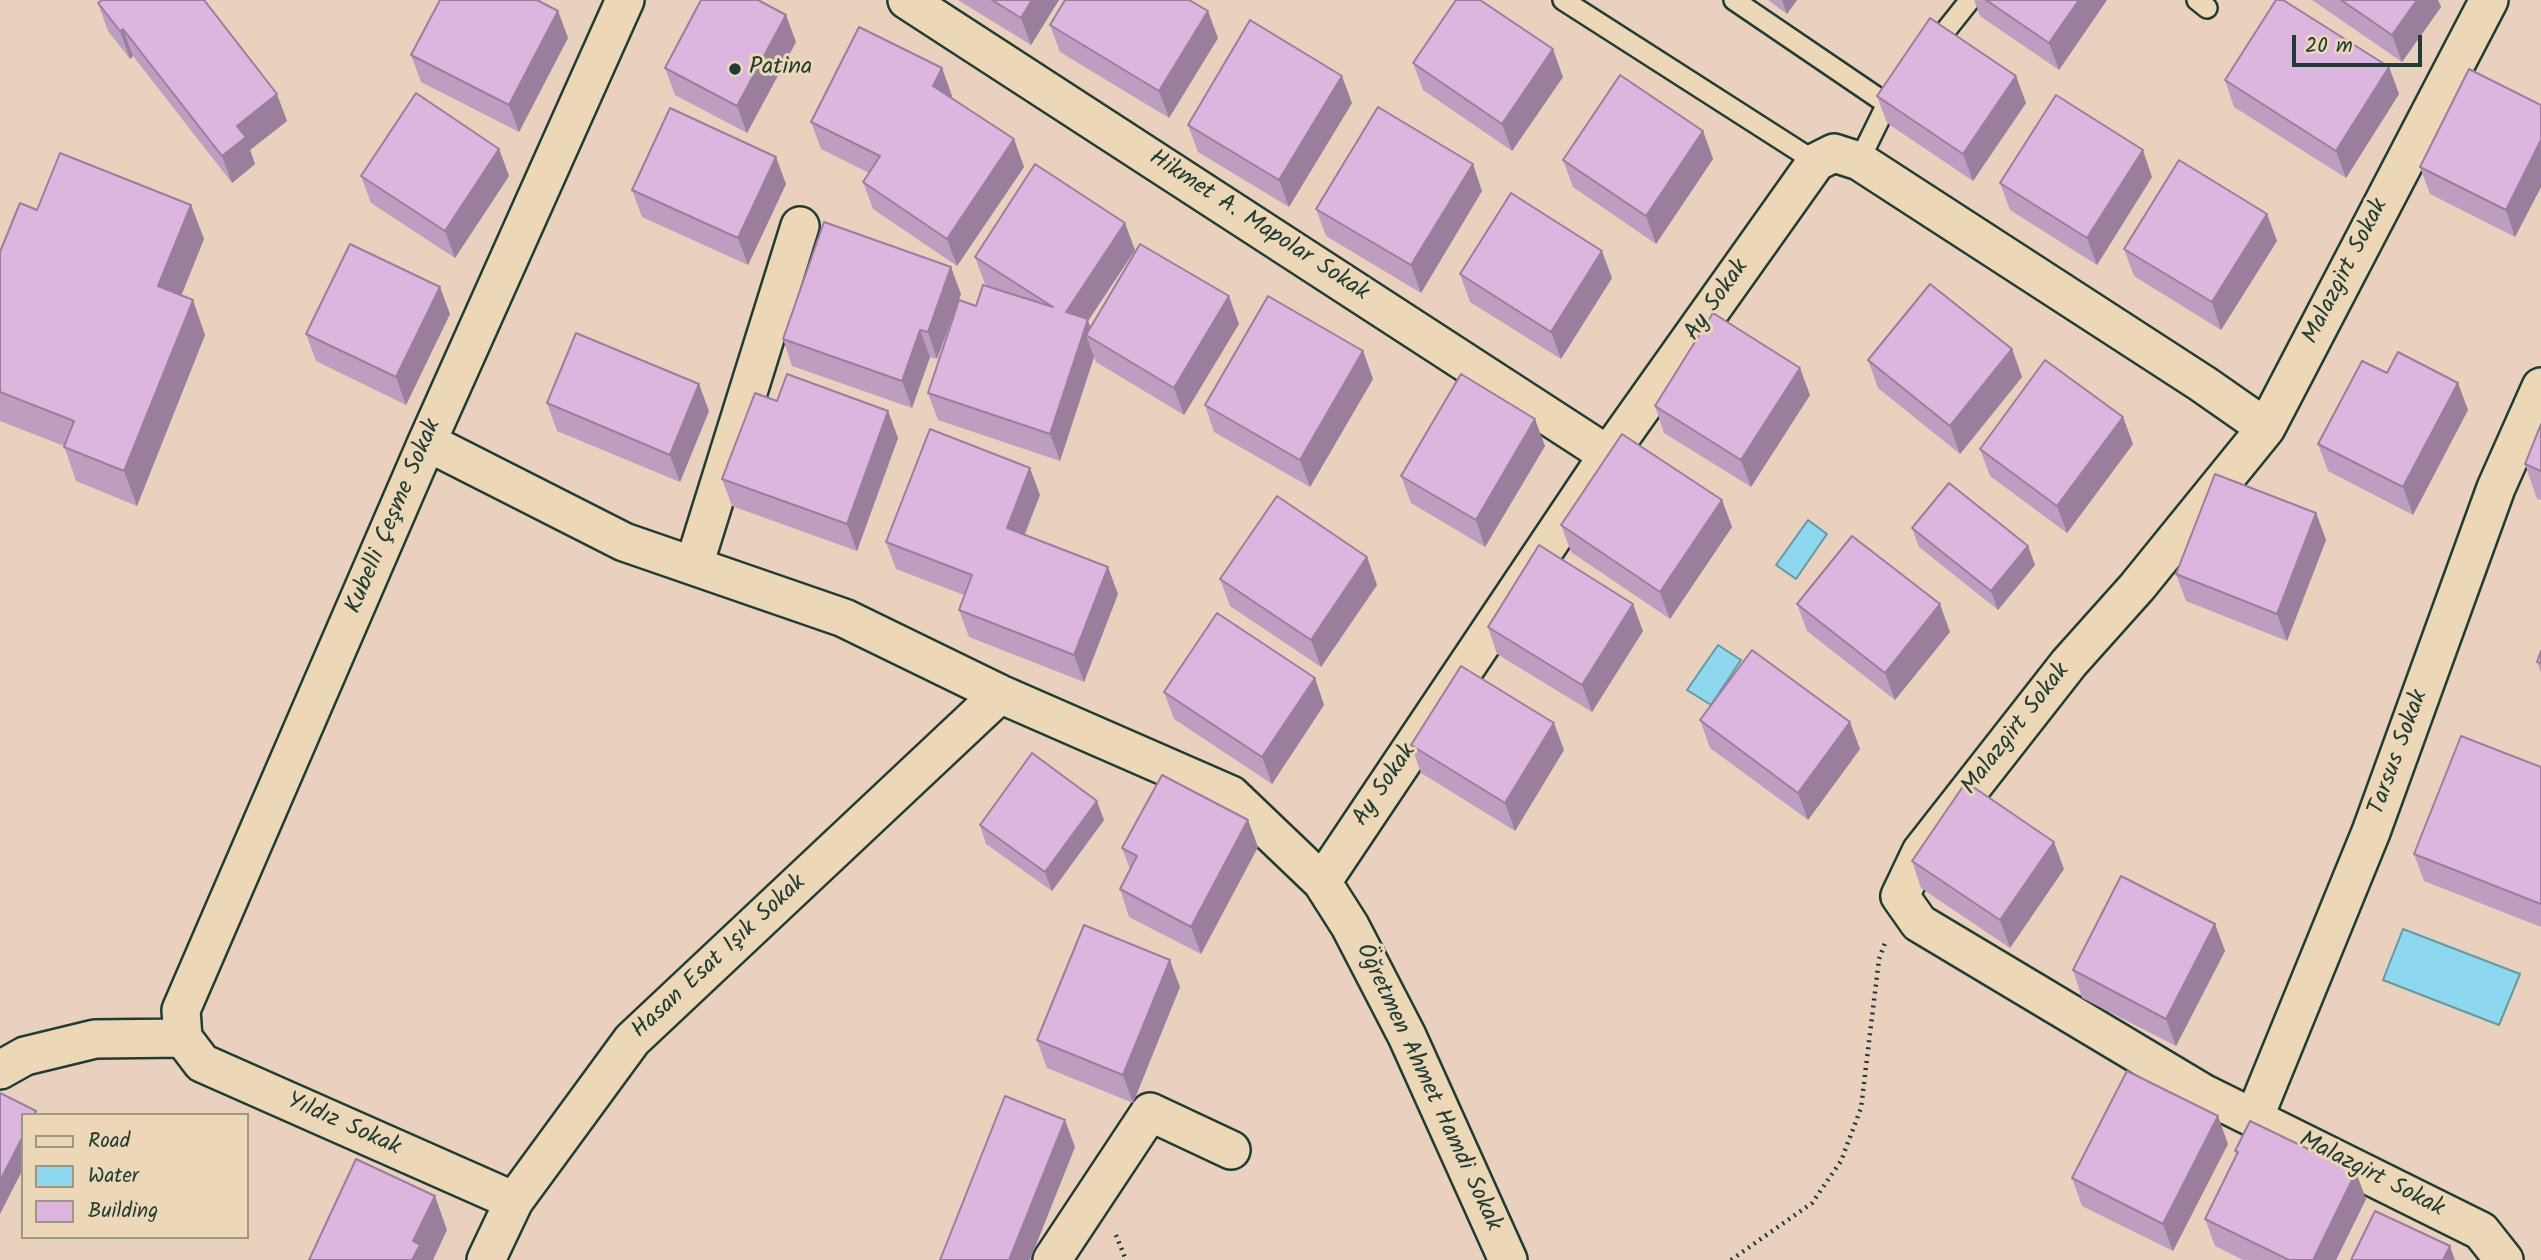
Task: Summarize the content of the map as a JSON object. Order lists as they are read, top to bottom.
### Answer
{
  "streets": {
    "street": [
      "Hikmet A. Mapolar Sokak",
      "Malazgirt Sokak",
      "Ay Sokak",
      "Kubelli Çeşme Sokak",
      "Tarsus Sokak",
      "Hasan Esat Işık Sokak",
      "Öğretmen Ahmet Hamdi Sokak",
      "Yıldız Sokak"
    ]
  },
  "crossings": [
    ["Hikmet A. Mapolar Sokak", "Ay Sokak"],
    ["Malazgirt Sokak", "Tarsus Sokak"],
    ["Ay Sokak", "Öğretmen Ahmet Hamdi Sokak"],
    ["Kubelli Çeşme Sokak", "Yıldız Sokak"],
    ["Hasan Esat Işık Sokak", "Yıldız Sokak"]
  ],
  "places": ["Patina"],
  "legend": ["Road", "Water", "Building"],
  "scale_bar": "20 m"
}
